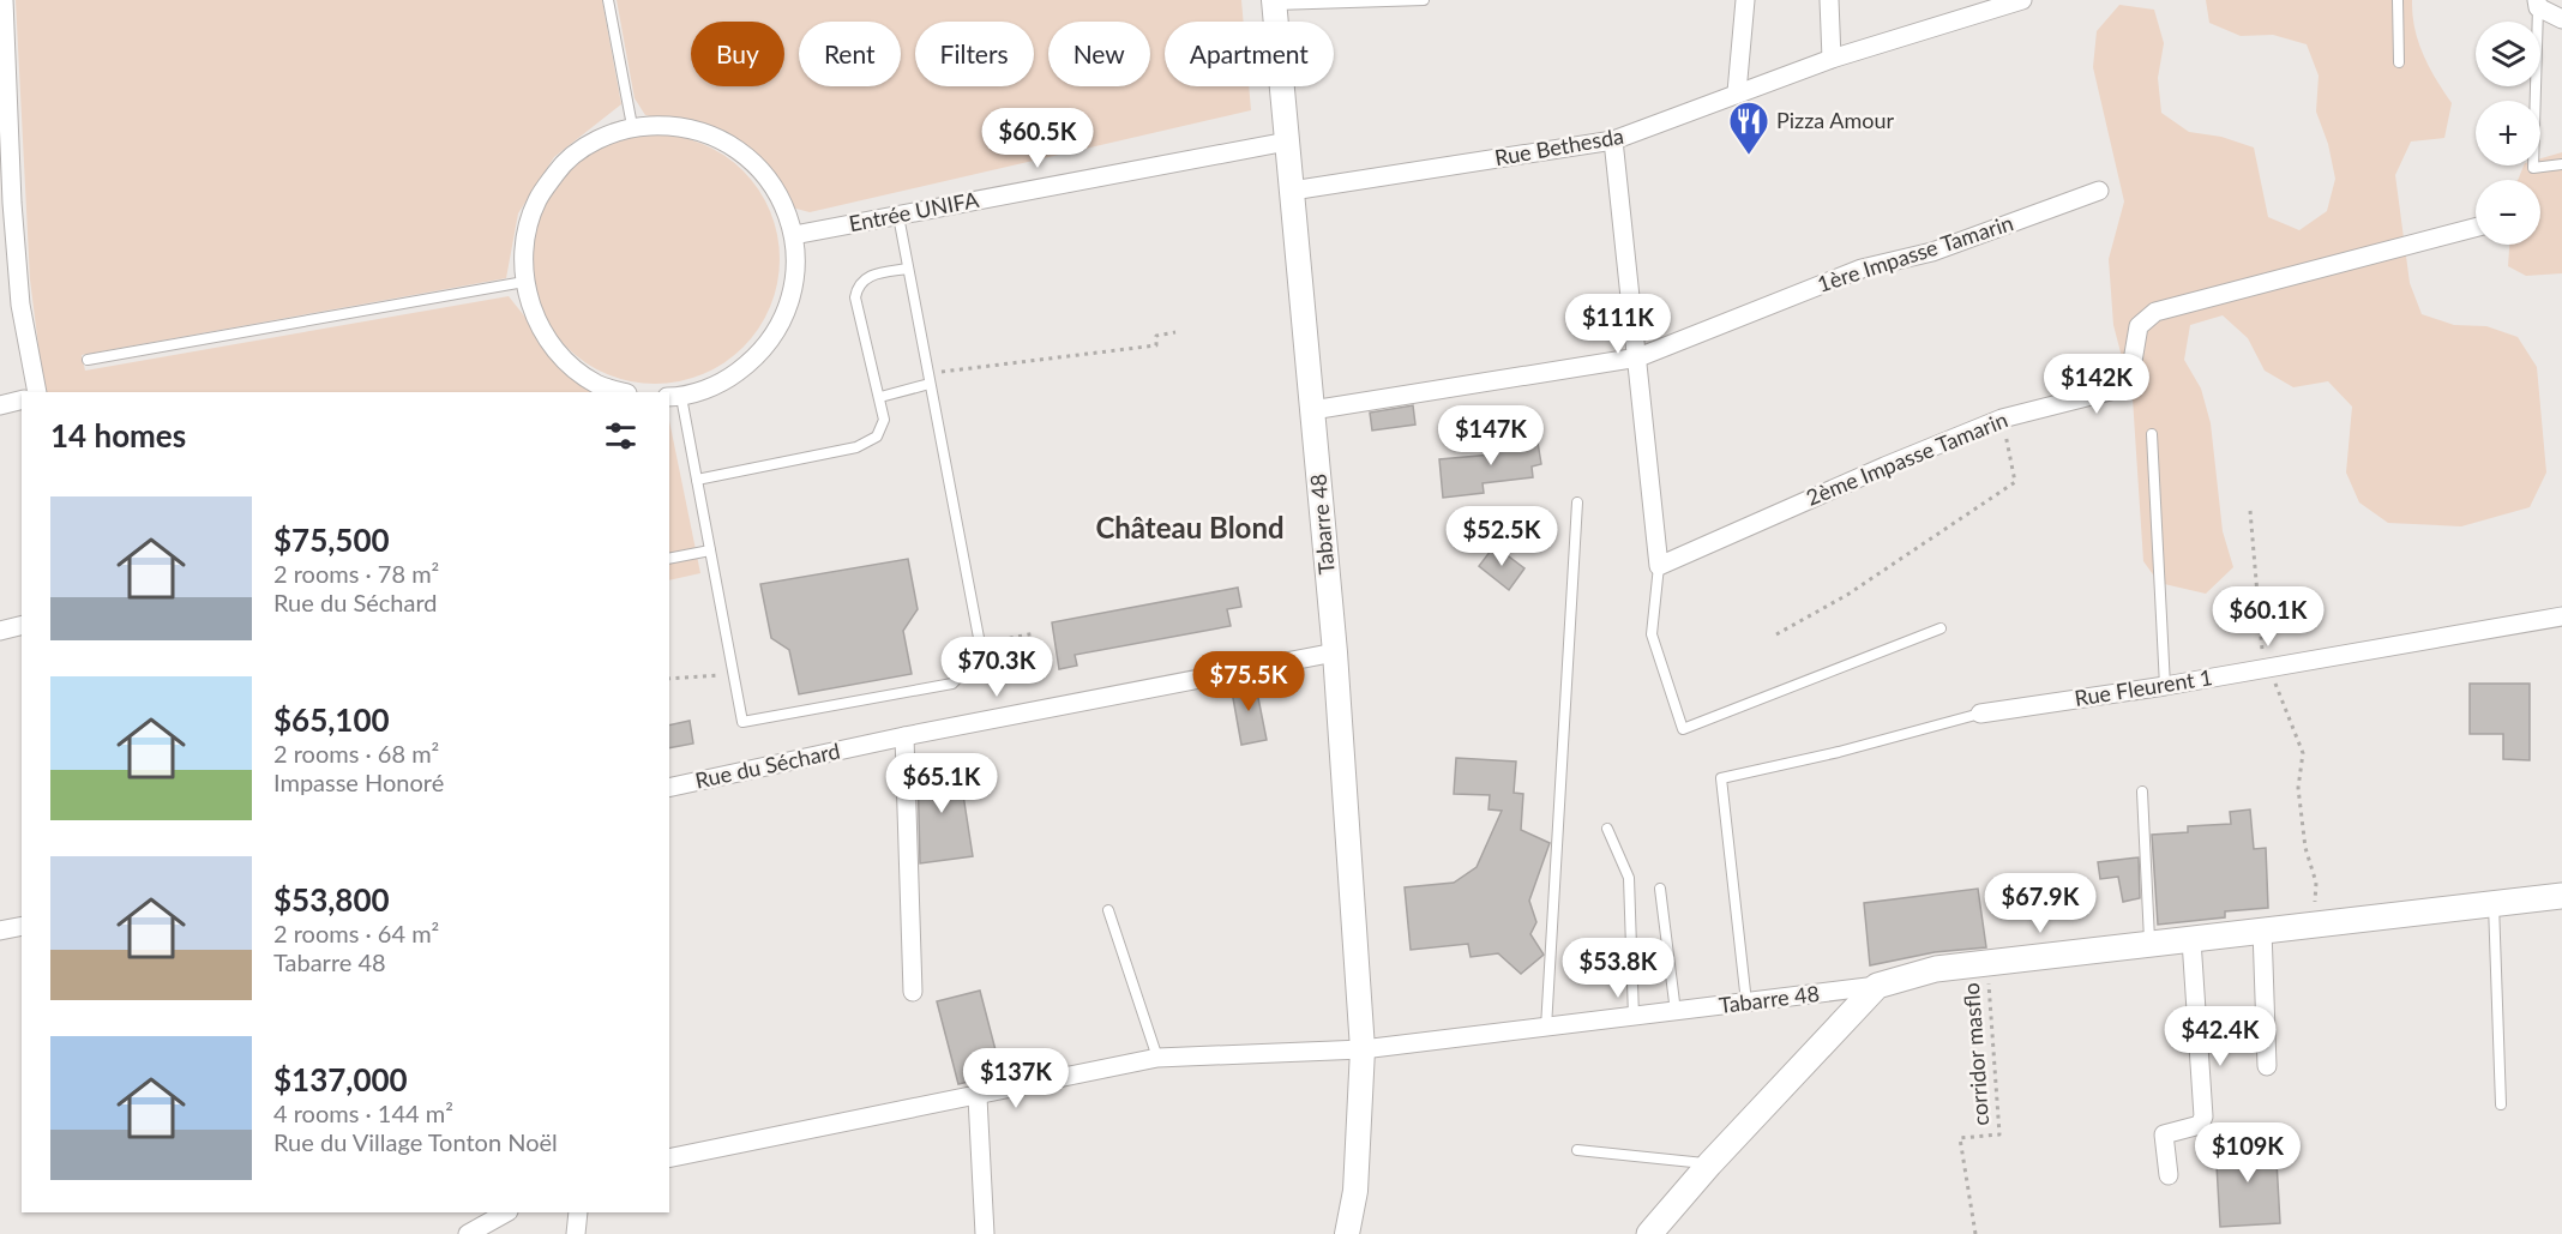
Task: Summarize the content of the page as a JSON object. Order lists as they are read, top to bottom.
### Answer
{
  "streets": {
    "street": [
      "Rue Bethesda",
      "Entrée UNIFA",
      "1ère Impasse Tamarin",
      "2ème Impasse Tamarin",
      "Tabarre 48",
      "Rue Fleurent 1",
      "Rue du Séchard"
    ],
    "path": ["corridor masflo"]
  },
  "crossings": [
    ["Rue Bethesda", "Tabarre 48"],
    ["Entrée UNIFA", "Tabarre 48"],
    ["1ère Impasse Tamarin", "Tabarre 48"],
    ["Tabarre 48", "Rue du Séchard"]
  ],
  "districts": ["Château Blond"],
  "places": {
    "restaurant": ["Pizza Amour"]
  },
  "page": {
    "map_buttons": ["+", "−"],
    "chip": [
      "Buy",
      "Rent",
      "Filters",
      "New",
      "Apartment"
    ],
    "price": [
      "$60.5K",
      "$111K",
      "$142K",
      "$147K",
      "$52.5K",
      "$60.1K",
      "$70.3K",
      "$75.5K",
      "$65.1K",
      "$67.9K",
      "$53.8K",
      "$42.4K",
      "$137K",
      "$109K"
    ],
    "heading": "14 homes",
    "list": [
      {
        "name": "$75,500",
        "note": "2 rooms · 78 m² · Rue du Séchard"
      },
      {
        "name": "$65,100",
        "note": "2 rooms · 68 m² · Impasse Honoré"
      },
      {
        "name": "$53,800",
        "note": "2 rooms · 64 m² · Tabarre 48"
      },
      {
        "name": "$137,000",
        "note": "4 rooms · 144 m² · Rue du Village Tonton Noël"
      }
    ]
  }
}
